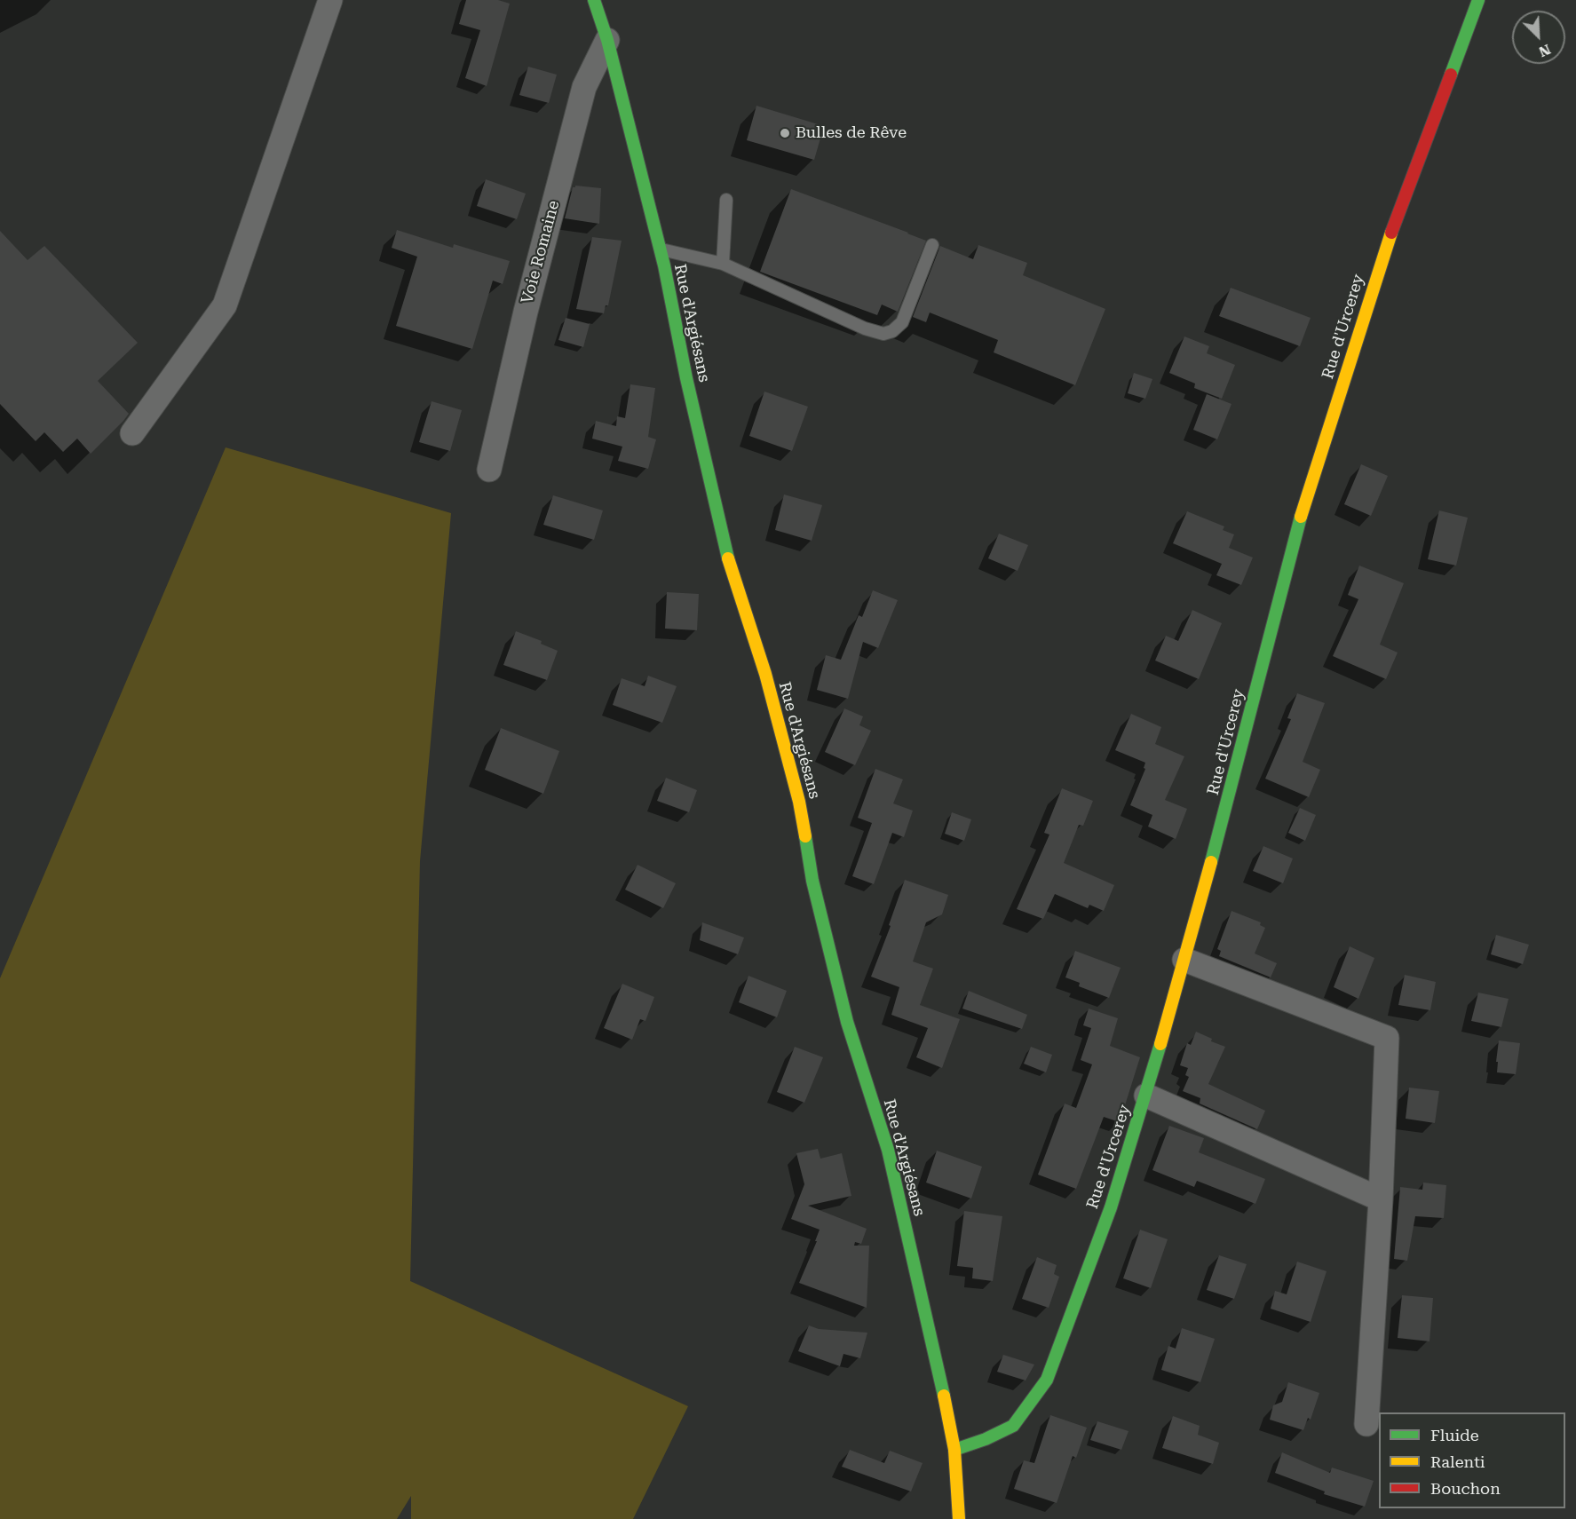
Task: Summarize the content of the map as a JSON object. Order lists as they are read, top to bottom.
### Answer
{
  "streets": {
    "main road": ["Rue d'Argiésans", "Rue d'Urcerey"],
    "street": ["Voie Romaine"]
  },
  "crossings": [
    ["Voie Romaine", "Rue d'Argiésans"],
    ["Rue d'Argiésans", "Rue d'Urcerey"]
  ],
  "places": ["Bulles de Rêve"],
  "legend": ["Fluide", "Ralenti", "Bouchon"],
  "north": "bottom right"
}
